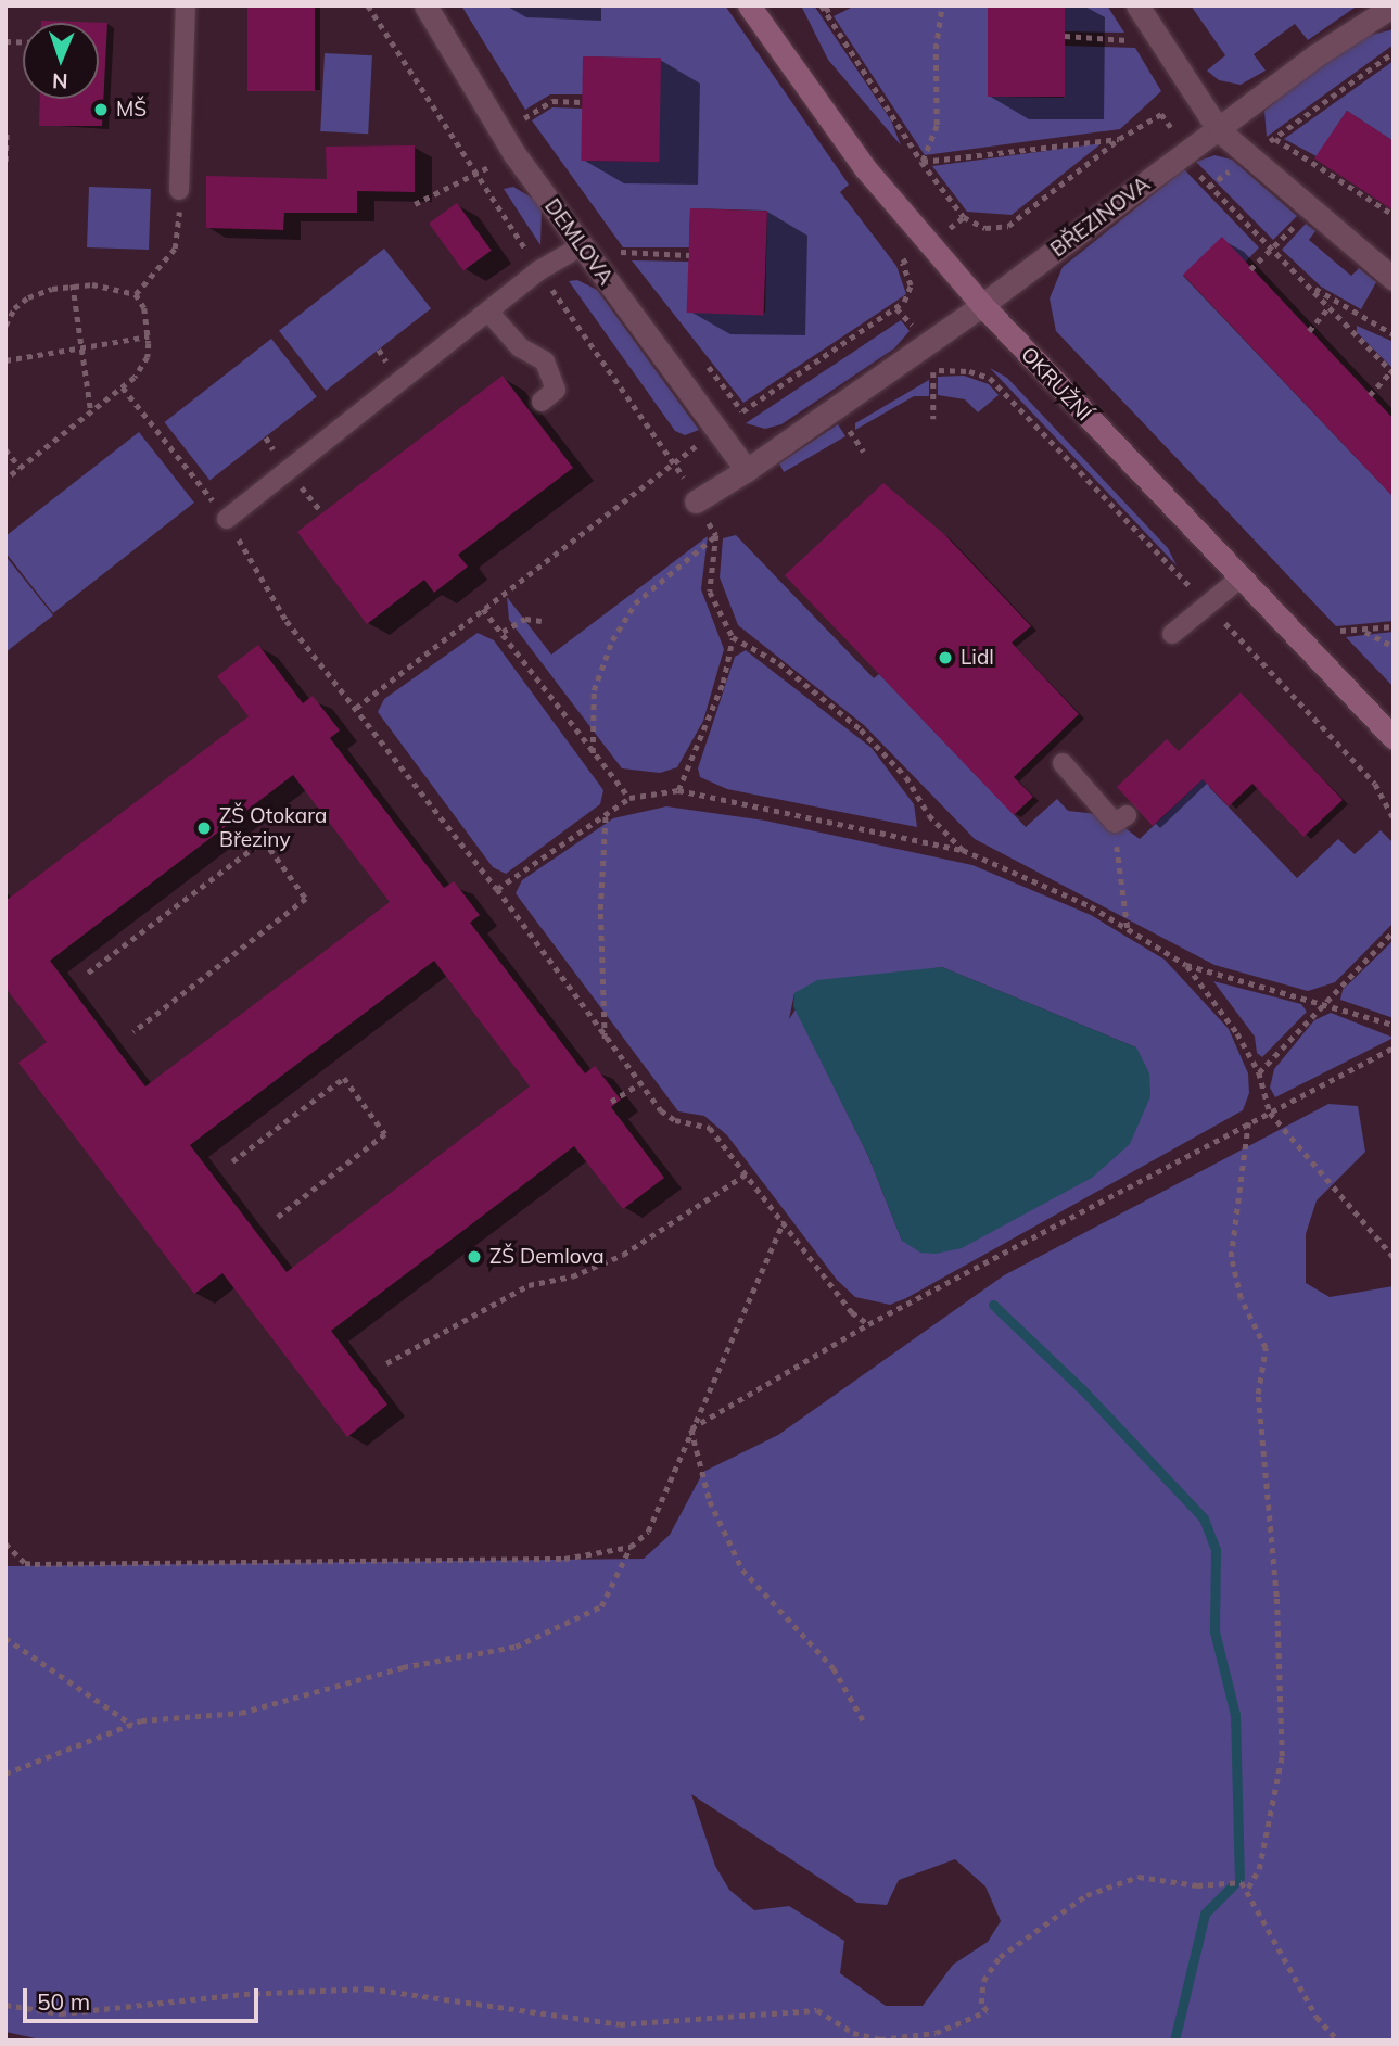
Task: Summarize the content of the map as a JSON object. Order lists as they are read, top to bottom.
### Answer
{
  "streets": {
    "street": ["BŘEZINOVA", "DEMLOVA", "OKRUŽNÍ"]
  },
  "crossings": [
    ["BŘEZINOVA", "OKRUŽNÍ"]
  ],
  "places": [
    "MŠ",
    "Lidl",
    "ZŠ Otokara Březiny",
    "ZŠ Demlova"
  ],
  "scale_bar": "50 m",
  "north": "bottom"
}
